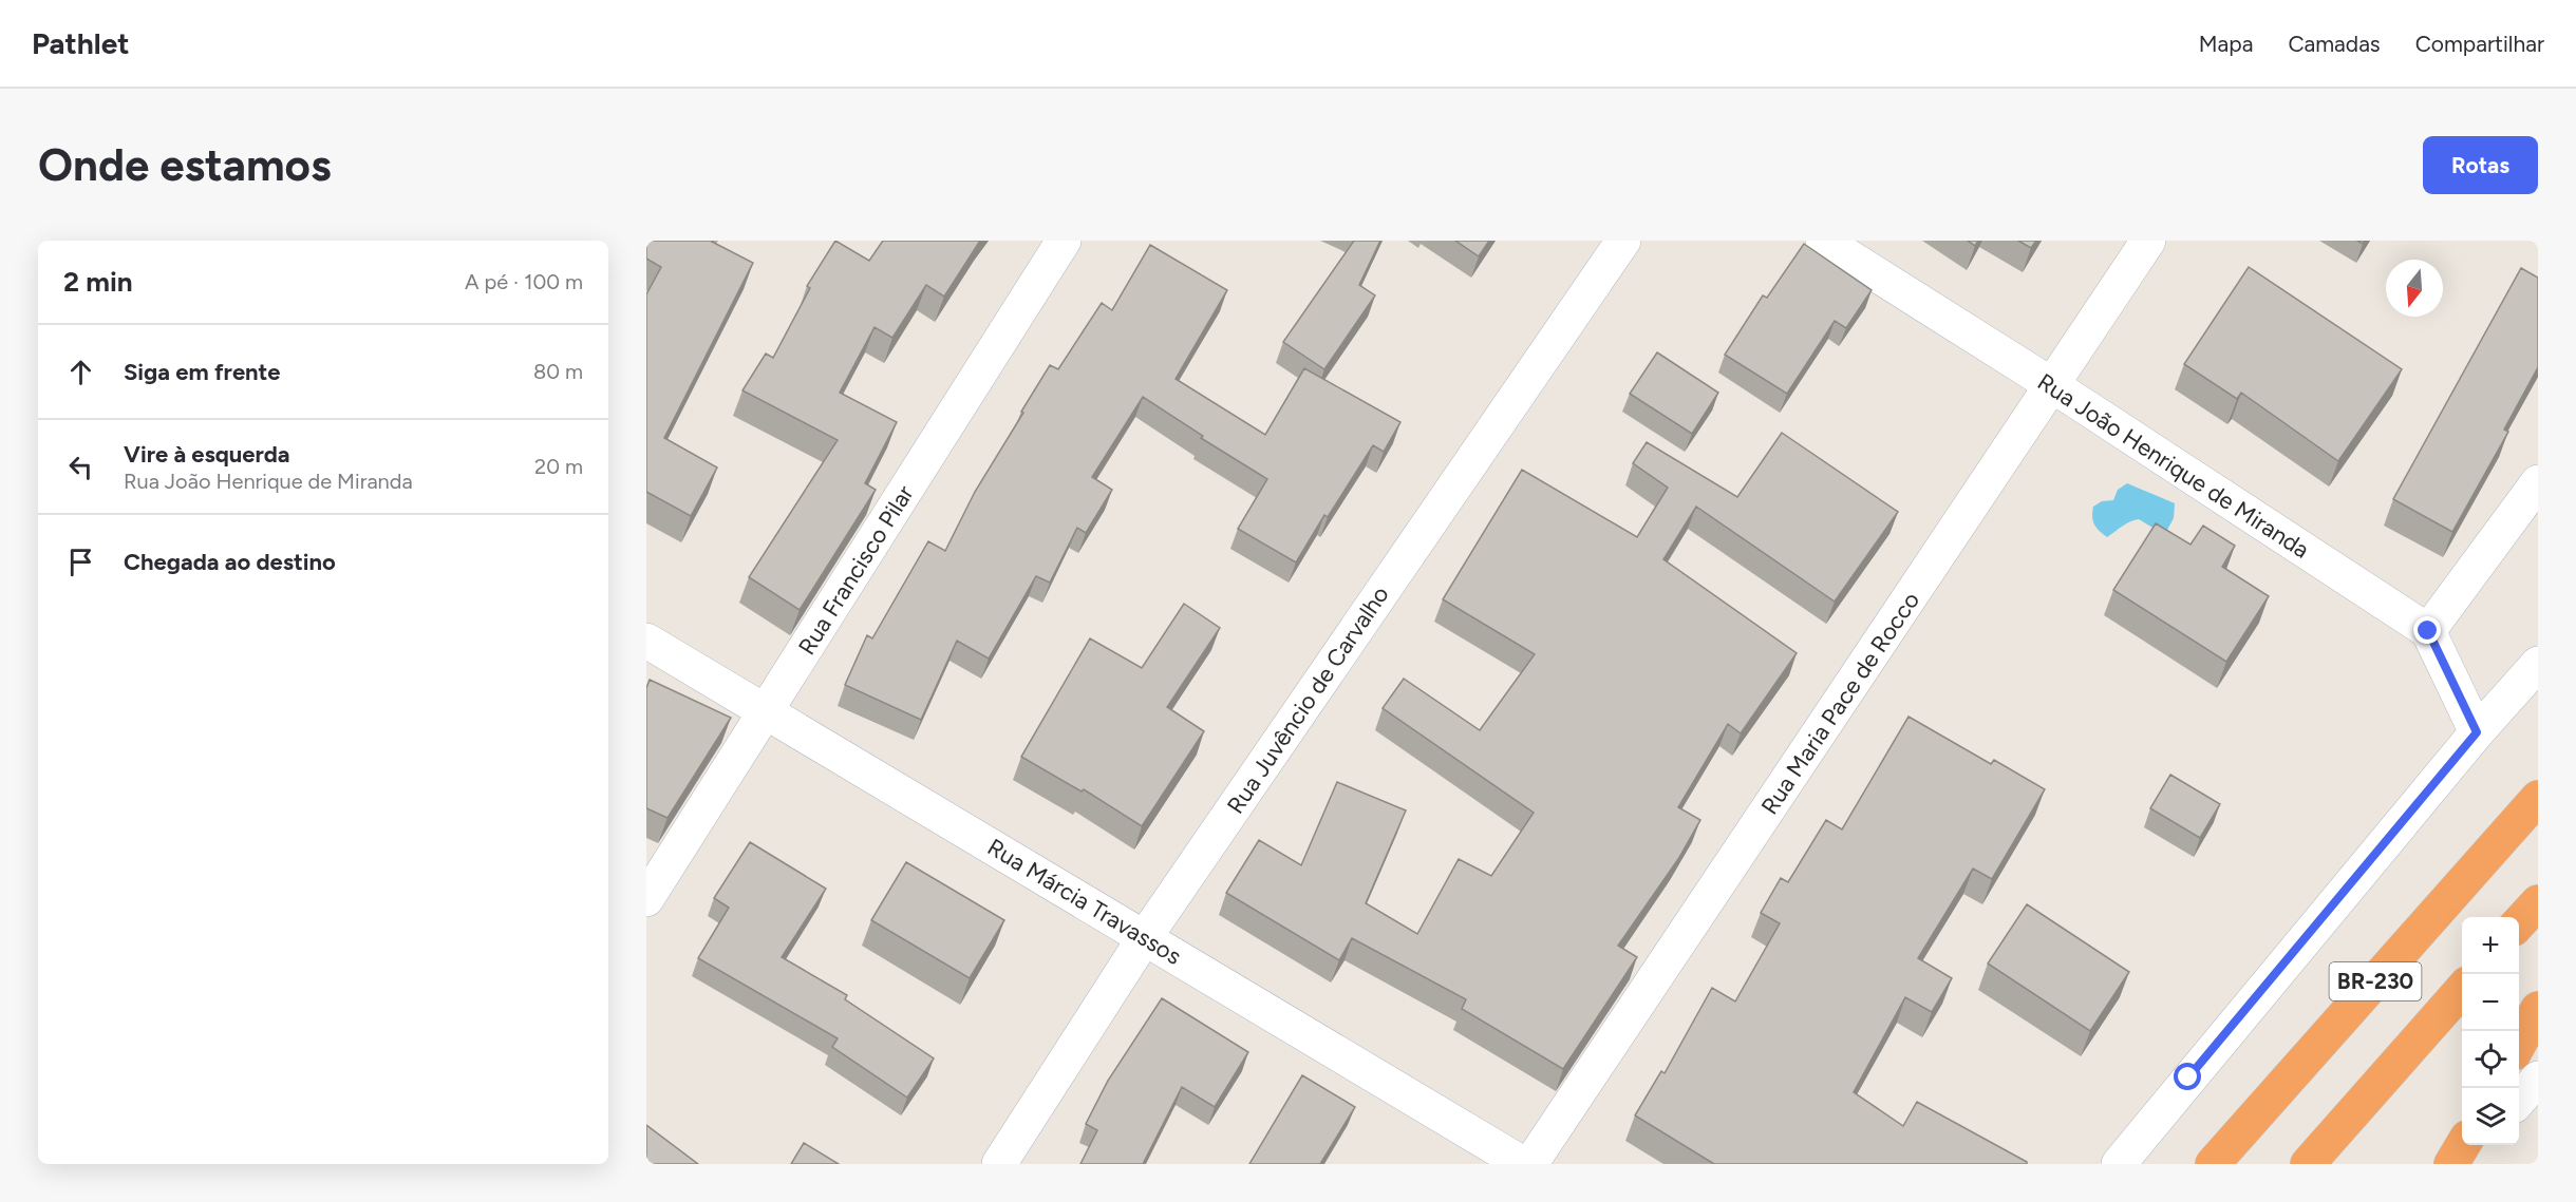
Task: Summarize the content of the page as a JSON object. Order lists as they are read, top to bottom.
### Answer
{
  "streets": {
    "highway": ["BR-230"],
    "street": [
      "Rua João Henrique de Miranda",
      "Rua Francisco Pilar",
      "Rua Juvêncio de Carvalho",
      "Rua Maria Pace de Rocco",
      "Rua Márcia Travassos"
    ]
  },
  "crossings": [
    ["Rua João Henrique de Miranda", "Rua Maria Pace de Rocco"],
    ["Rua Francisco Pilar", "Rua Márcia Travassos"],
    ["Rua Juvêncio de Carvalho", "Rua Márcia Travassos"]
  ],
  "north": "bottom",
  "page": {
    "header": "Pathlet",
    "nav": ["Mapa", "Camadas", "Compartilhar"],
    "buttons": "Rotas",
    "title": "Onde estamos",
    "heading": ["2 min", "A pé · 100 m"],
    "list": [
      ["Siga em frente", "80 m"],
      ["Vire à esquerda", "Rua João Henrique de Miranda", "20 m"],
      "Chegada ao destino"
    ],
    "map_buttons": ["+", "−"]
  }
}
